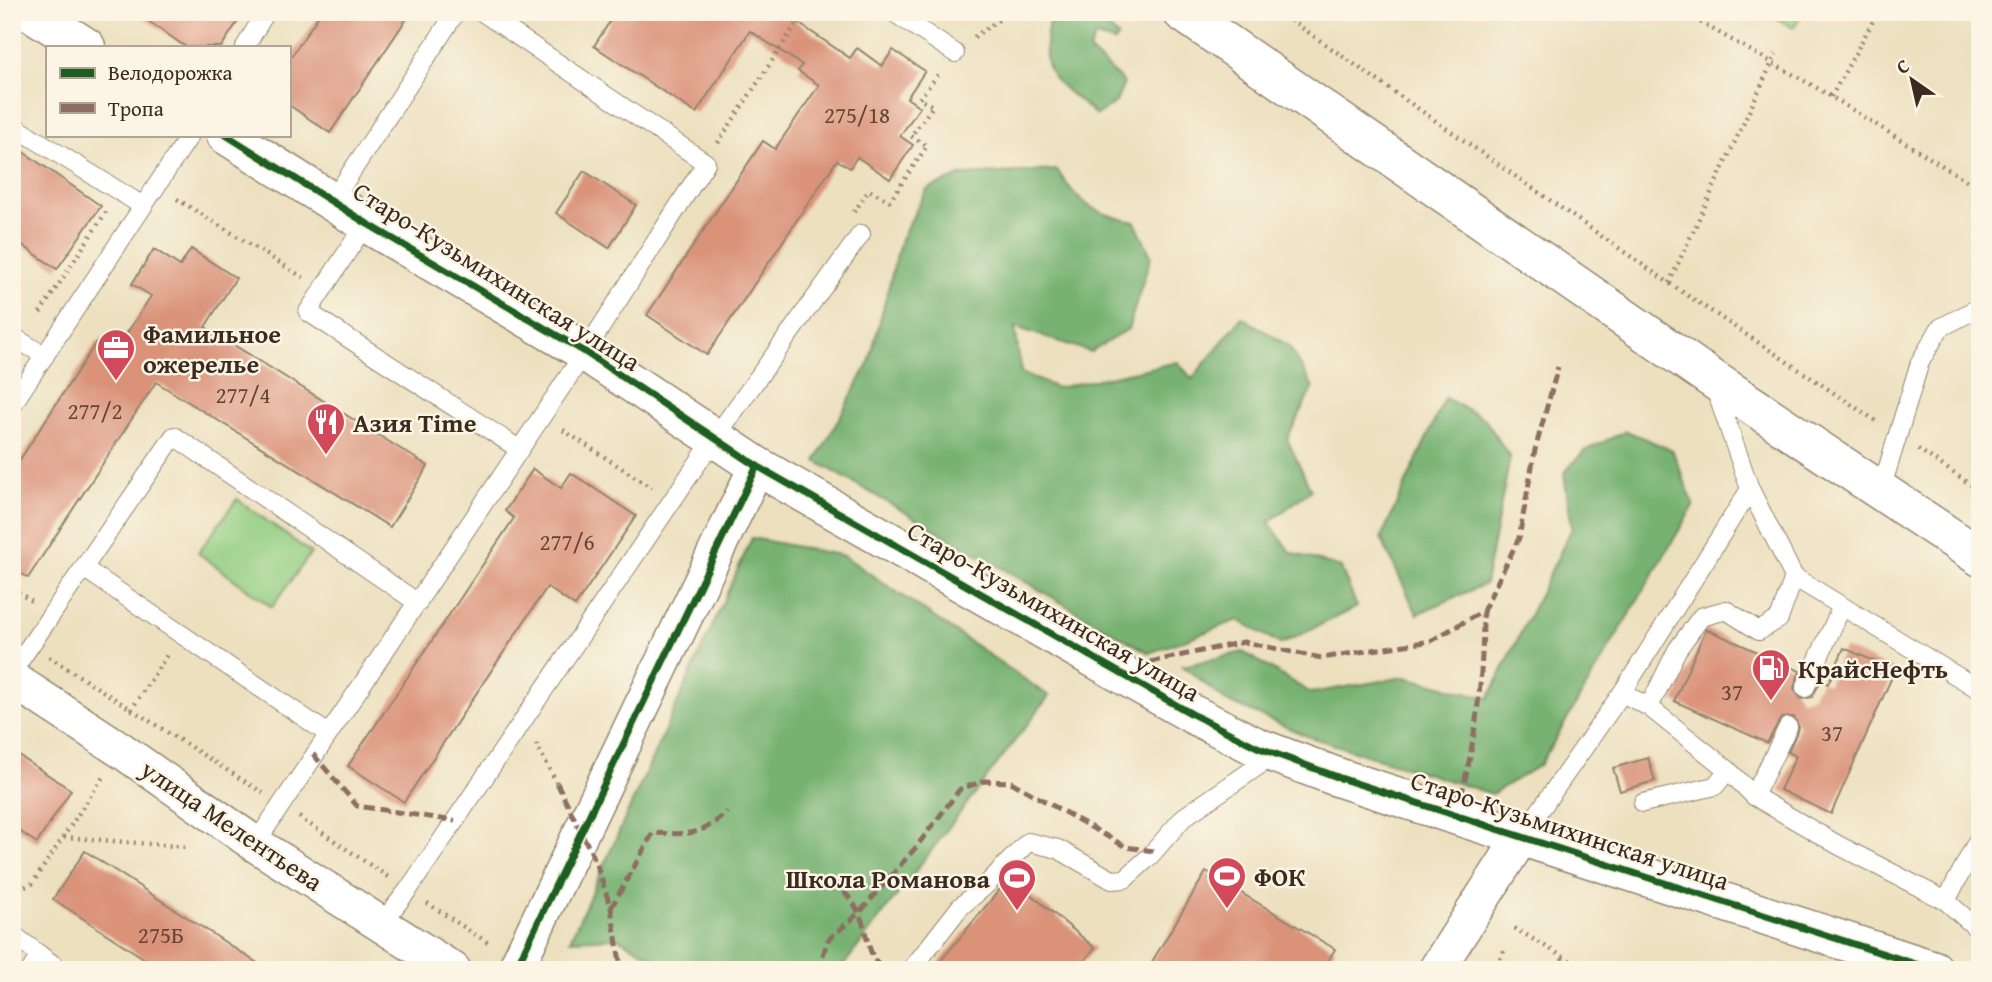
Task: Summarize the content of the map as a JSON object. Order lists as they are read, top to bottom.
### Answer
{
  "streets": {
    "street": ["Старо-Кузьмихинская улица", "улица Мелентьева"]
  },
  "places": {
    "office": ["Фамильное ожерелье"],
    "restaurant": ["Азия Time"],
    "fuel station": ["КрайсНефть"],
    "sports": ["ФОК", "Школа Романова"]
  },
  "house_numbers": [
    "275/18",
    "277/4",
    "277/2",
    "277/6",
    "37",
    "37",
    "275Б"
  ],
  "legend": ["Велодорожка", "Тропа"],
  "north": "top left"
}
